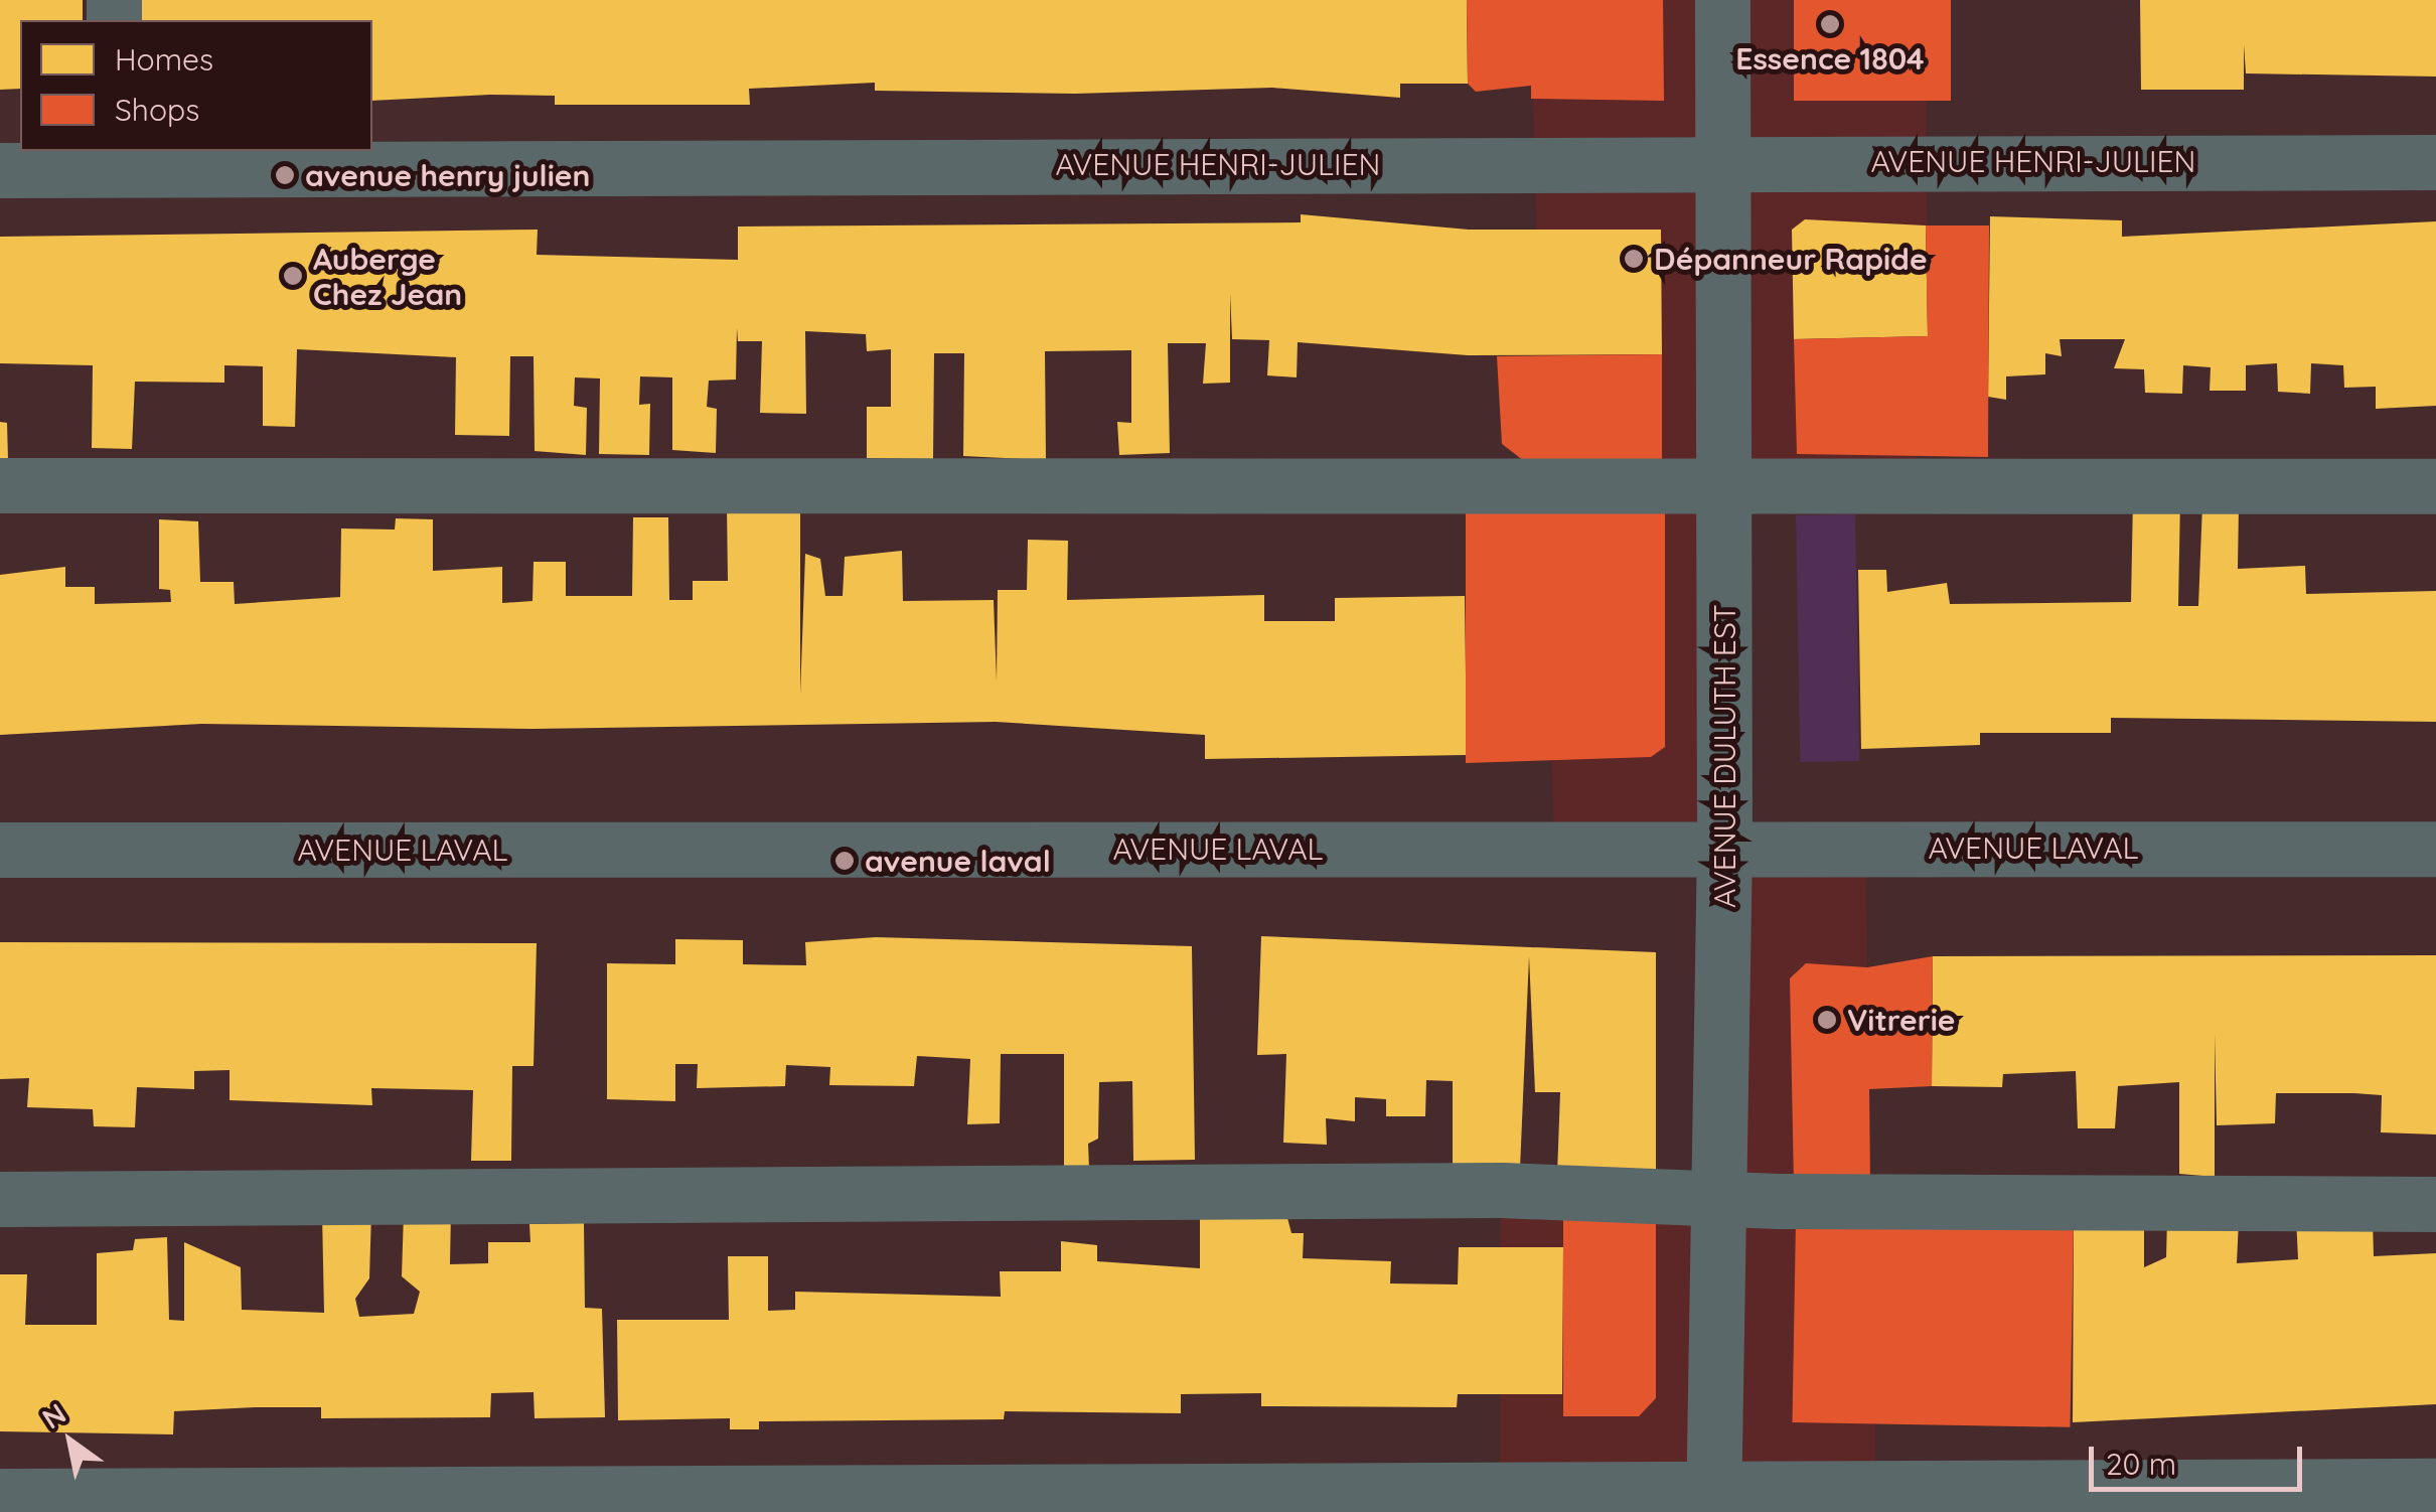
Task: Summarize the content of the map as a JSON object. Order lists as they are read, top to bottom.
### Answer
{
  "streets": {
    "street": ["AVENUE HENRI-JULIEN", "AVENUE DULUTH EST", "AVENUE LAVAL"]
  },
  "crossings": [
    ["AVENUE HENRI-JULIEN", "AVENUE DULUTH EST"],
    ["AVENUE DULUTH EST", "AVENUE LAVAL"]
  ],
  "places": [
    "Essence 1804",
    "avenue henry julien",
    "Dépanneur Rapide",
    "Auberge Chez Jean",
    "avenue laval",
    "Vitrerie"
  ],
  "legend": ["Homes", "Shops"],
  "scale_bar": "20 m",
  "north": "top left"
}
